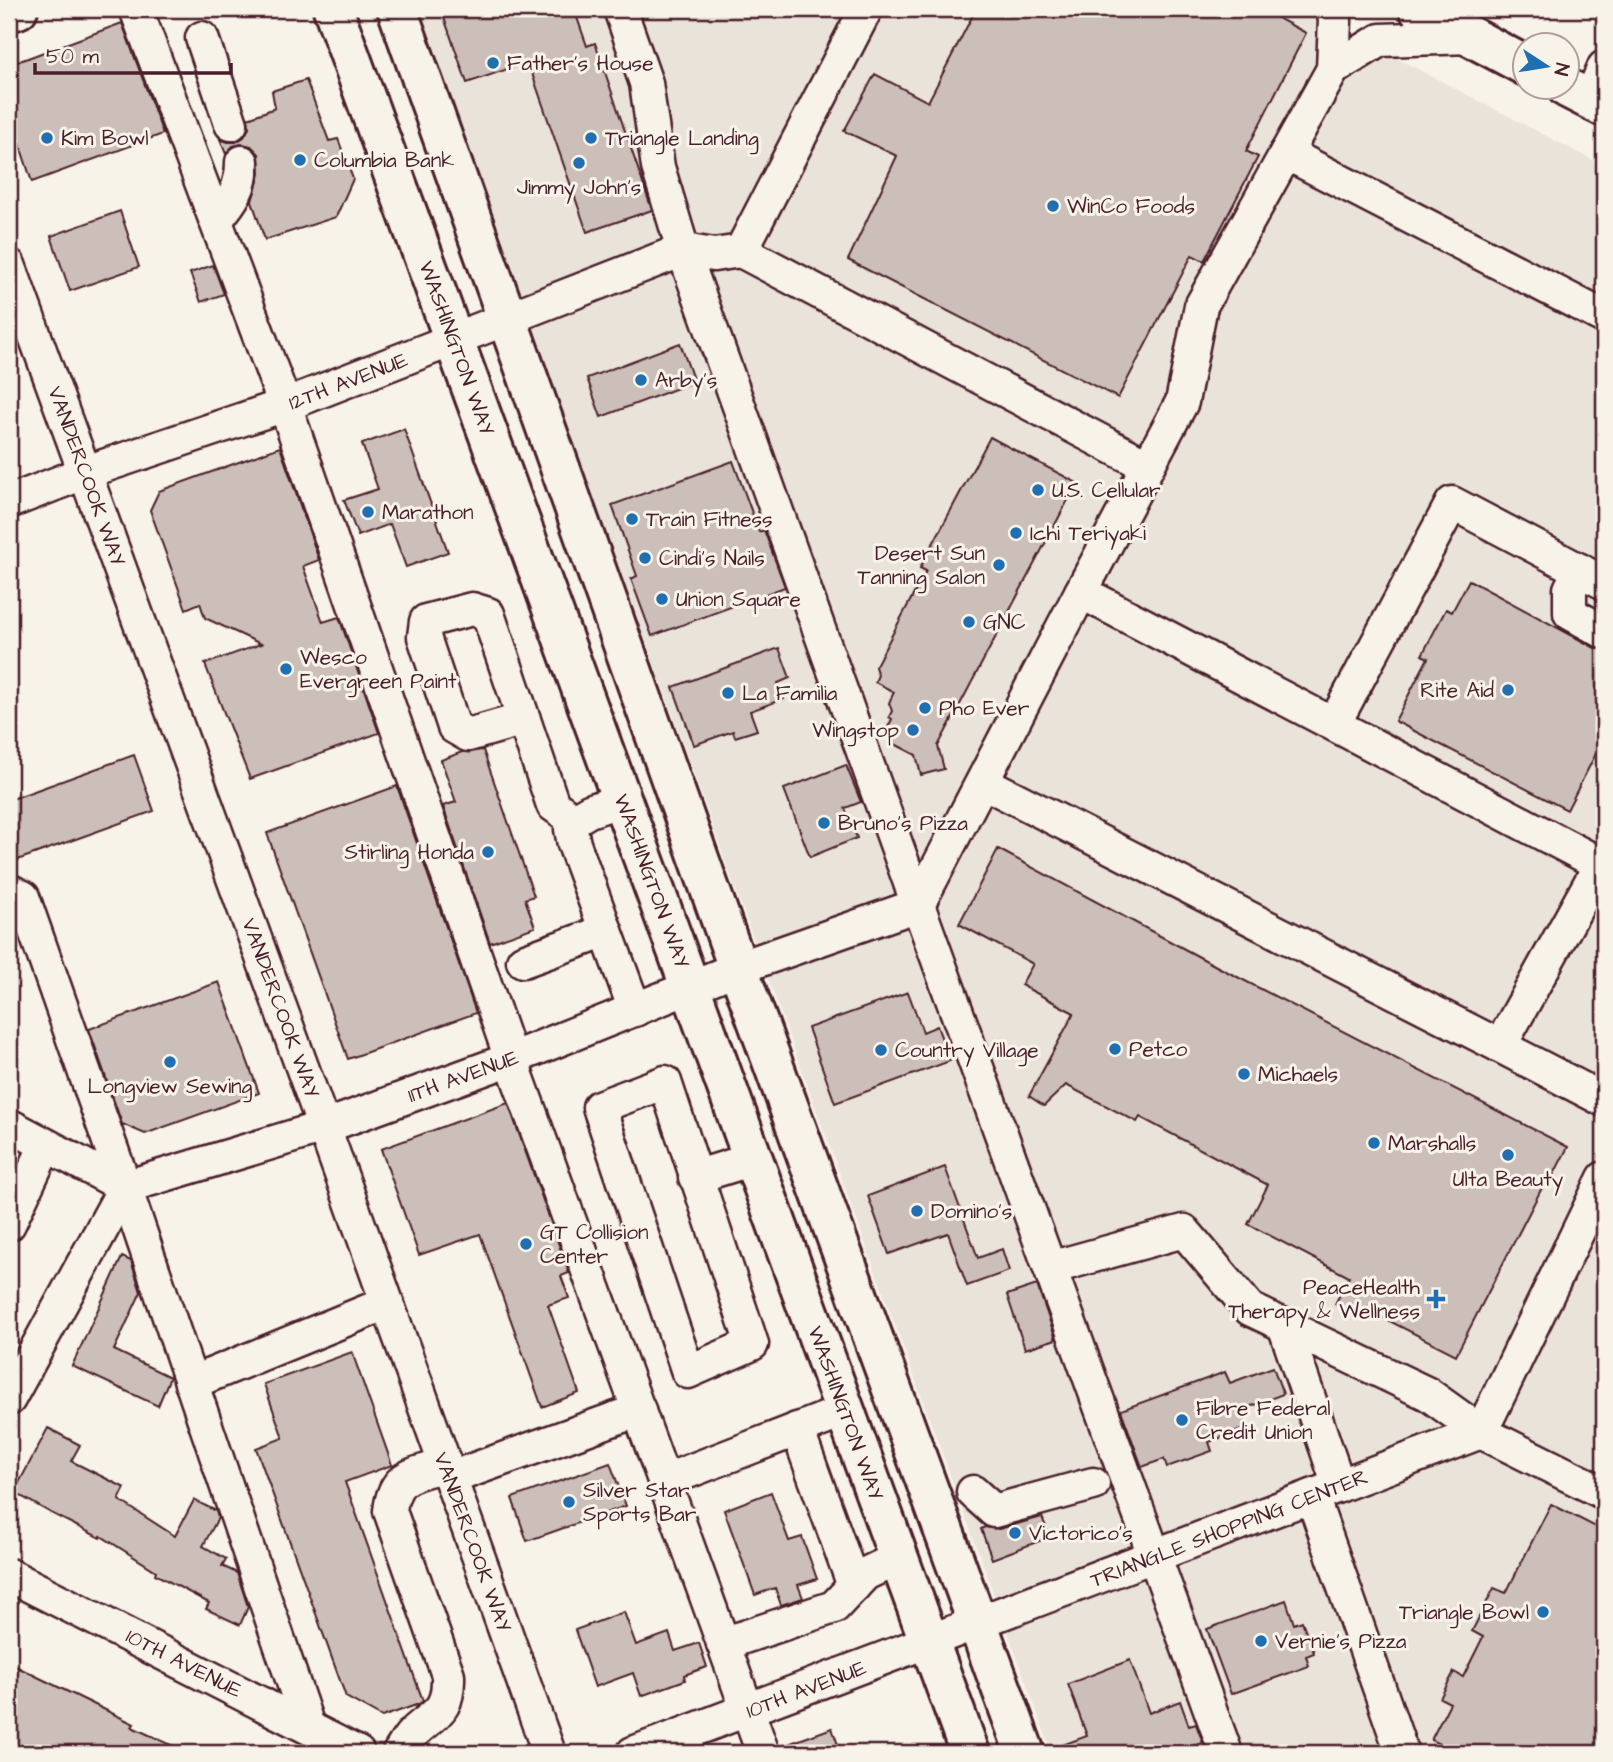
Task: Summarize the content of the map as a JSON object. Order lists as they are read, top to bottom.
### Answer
{
  "streets": {
    "main road": ["WASHINGTON WAY"],
    "street": [
      "12TH AVENUE",
      "VANDERCOOK WAY",
      "11TH AVENUE",
      "TRIANGLE SHOPPING CENTER",
      "10TH AVENUE"
    ]
  },
  "crossings": [
    ["WASHINGTON WAY", "12TH AVENUE"],
    ["WASHINGTON WAY", "11TH AVENUE"],
    ["WASHINGTON WAY", "10TH AVENUE"],
    ["12TH AVENUE", "VANDERCOOK WAY"],
    ["VANDERCOOK WAY", "11TH AVENUE"],
    ["TRIANGLE SHOPPING CENTER", "10TH AVENUE"]
  ],
  "places": {
    "other": [
      "Father's House",
      "Kim Bowl",
      "Triangle Landing",
      "Columbia Bank",
      "Jimmy John's",
      "WinCo Foods",
      "Arby's",
      "U.S. Cellular",
      "Marathon",
      "Train Fitness",
      "Ichi Teriyaki",
      "Cindi's Nails",
      "Desert Sun Tanning Salon",
      "Union Square",
      "GNC",
      "Wesco Evergreen Paint",
      "Rite Aid",
      "La Familia",
      "Pho Ever",
      "Wingstop",
      "Bruno's Pizza",
      "Stirling Honda",
      "Petco",
      "Country Village",
      "Longview Sewing",
      "Michaels",
      "Marshalls",
      "Ulta Beauty",
      "Domino's",
      "GT Collision Center",
      "Fibre Federal Credit Union",
      "Silver Star Sports Bar",
      "Victorico's",
      "Triangle Bowl",
      "Vernie's Pizza"
    ],
    "health": ["PeaceHealth Therapy & Wellness"]
  },
  "scale_bar": "50 m",
  "north": "right"
}
